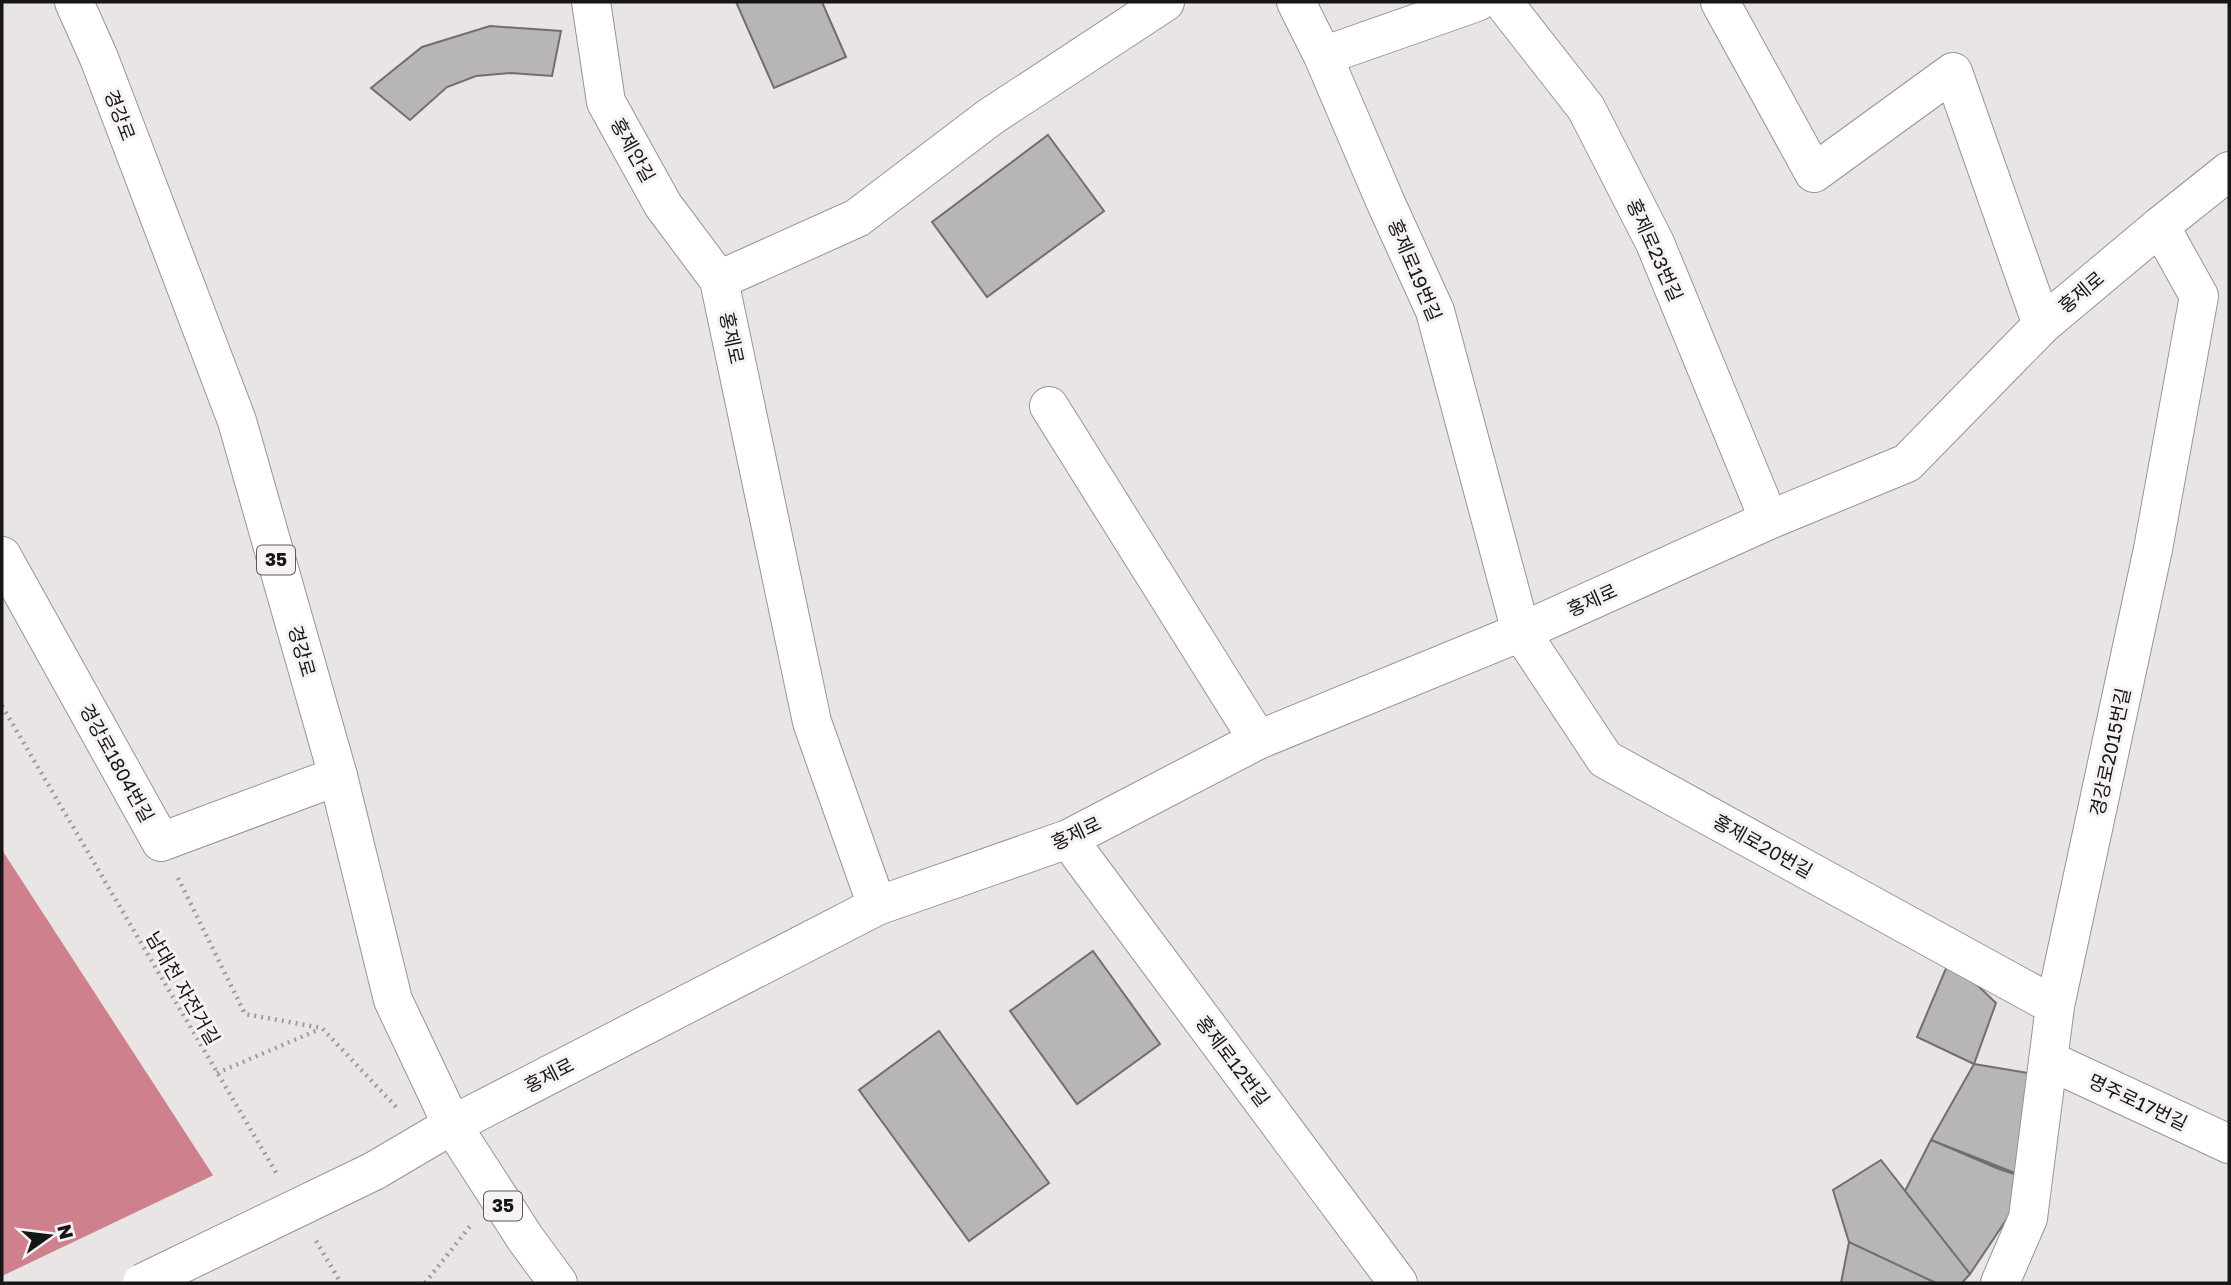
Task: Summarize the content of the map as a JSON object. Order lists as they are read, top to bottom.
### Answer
{
  "streets": {
    "street": [
      "경강로",
      "홍제안길",
      "홍제로23번길",
      "홍제로19번길",
      "홍제로",
      "35",
      "경강로2015번길",
      "경강로1804번길",
      "홍제로20번길",
      "홍제로12번길",
      "명주로17번길"
    ],
    "path": ["남대천 자전거길"]
  },
  "crossings": [
    ["경강로", "홍제로"],
    ["경강로", "경강로1804번길"],
    ["홍제안길", "홍제로"],
    ["홍제로23번길", "홍제로"],
    ["홍제로19번길", "홍제로"],
    ["홍제로19번길", "홍제로20번길"],
    ["홍제로", "경강로2015번길"],
    ["홍제로", "홍제로20번길"],
    ["홍제로", "홍제로12번길"],
    ["경강로2015번길", "홍제로20번길"],
    ["경강로2015번길", "명주로17번길"]
  ],
  "north": "right"
}
